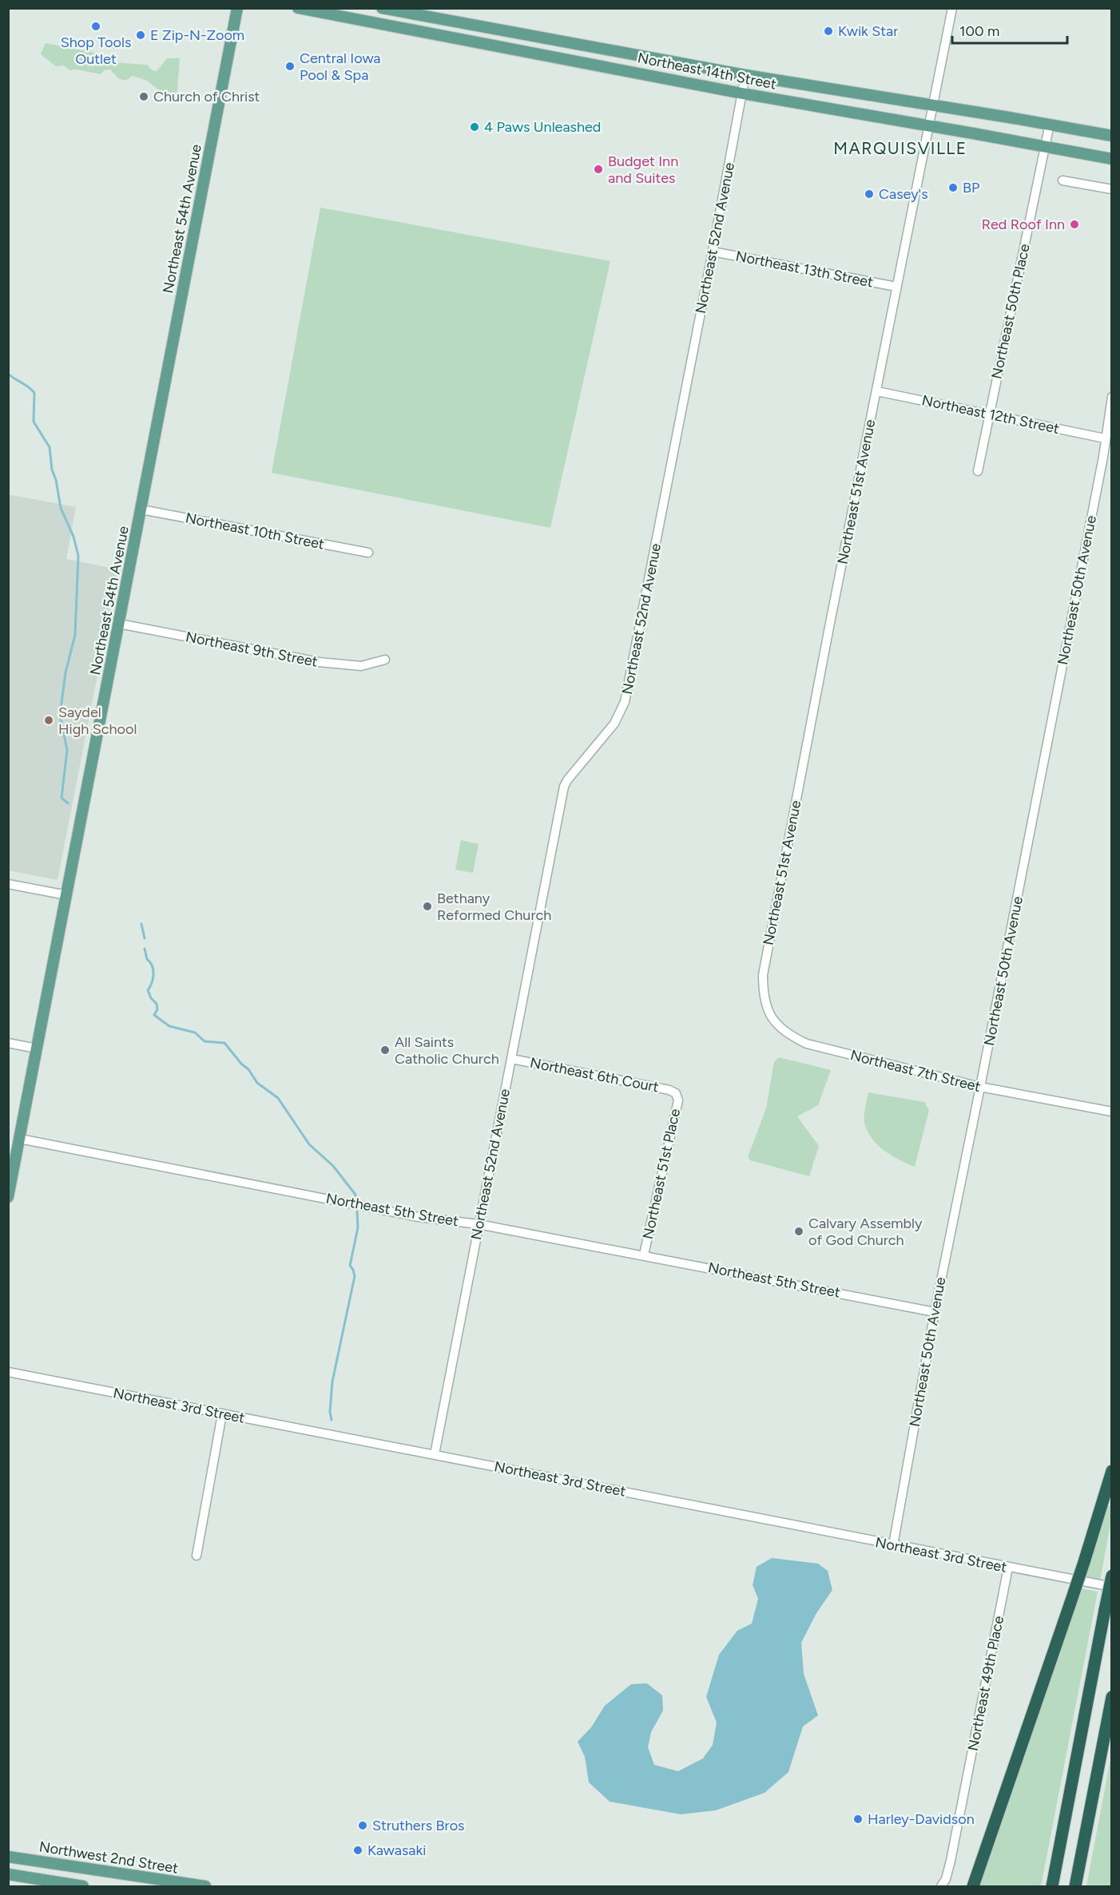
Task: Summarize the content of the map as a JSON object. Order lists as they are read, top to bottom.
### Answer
{
  "streets": {
    "main road": ["Northeast 14th Street", "Northeast 54th Avenue", "Northwest 2nd Street"],
    "street": [
      "Northeast 52nd Avenue",
      "Northeast 13th Street",
      "Northeast 50th Place",
      "Northeast 12th Street",
      "Northeast 51st Avenue",
      "Northeast 10th Street",
      "Northeast 50th Avenue",
      "Northeast 9th Street",
      "Northeast 7th Street",
      "Northeast 6th Court",
      "Northeast 51st Place",
      "Northeast 5th Street",
      "Northeast 3rd Street",
      "Northeast 49th Place"
    ]
  },
  "crossings": [
    ["Northeast 14th Street", "Northeast 52nd Avenue"],
    ["Northeast 14th Street", "Northeast 50th Place"],
    ["Northeast 14th Street", "Northeast 51st Avenue"],
    ["Northeast 54th Avenue", "Northeast 10th Street"],
    ["Northeast 54th Avenue", "Northeast 9th Street"],
    ["Northeast 54th Avenue", "Northeast 5th Street"],
    ["Northeast 52nd Avenue", "Northeast 13th Street"],
    ["Northeast 52nd Avenue", "Northeast 6th Court"],
    ["Northeast 52nd Avenue", "Northeast 5th Street"],
    ["Northeast 52nd Avenue", "Northeast 3rd Street"],
    ["Northeast 13th Street", "Northeast 51st Avenue"],
    ["Northeast 50th Place", "Northeast 12th Street"],
    ["Northeast 12th Street", "Northeast 51st Avenue"],
    ["Northeast 12th Street", "Northeast 50th Avenue"],
    ["Northeast 51st Avenue", "Northeast 7th Street"],
    ["Northeast 50th Avenue", "Northeast 7th Street"],
    ["Northeast 50th Avenue", "Northeast 5th Street"],
    ["Northeast 50th Avenue", "Northeast 3rd Street"],
    ["Northeast 6th Court", "Northeast 51st Place"],
    ["Northeast 51st Place", "Northeast 5th Street"],
    ["Northeast 3rd Street", "Northeast 49th Place"]
  ],
  "districts": ["MARQUISVILLE"],
  "places": [
    "Shop Tools Outlet",
    "Kwik Star",
    "E Zip-N-Zoom",
    "Central Iowa Pool & Spa",
    "Church of Christ",
    "4 Paws Unleashed",
    "Budget Inn and Suites",
    "BP",
    "Casey's",
    "Red Roof Inn",
    "Saydel High School",
    "Bethany Reformed Church",
    "All Saints Catholic Church",
    "Calvary Assembly of God Church",
    "Harley-Davidson",
    "Struthers Bros",
    "Kawasaki"
  ],
  "scale_bar": "100 m"
}
